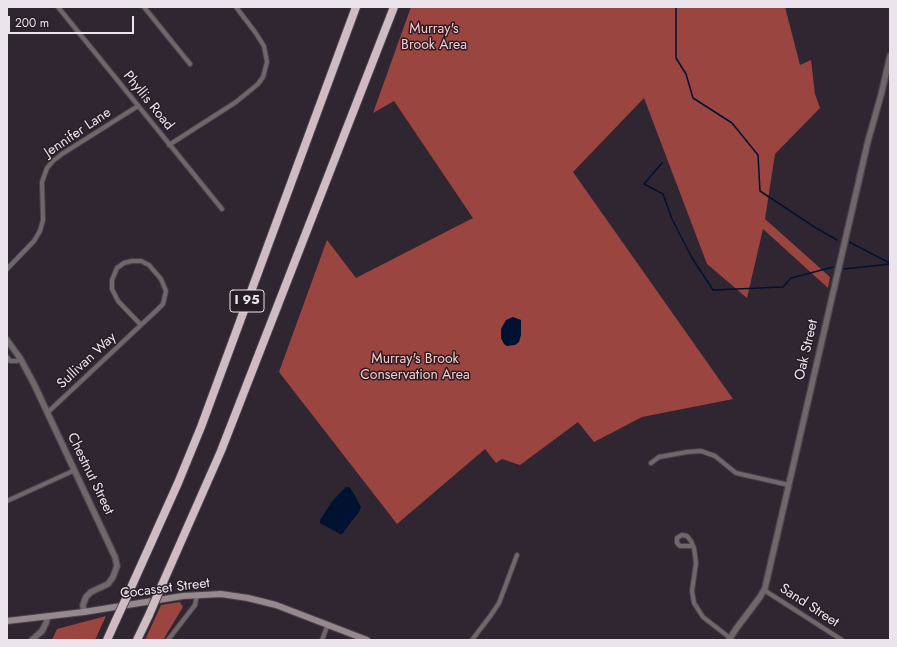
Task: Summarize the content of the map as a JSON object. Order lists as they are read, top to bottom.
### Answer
{
  "streets": {
    "highway": ["I 95"],
    "main road": ["Cocasset Street"],
    "street": [
      "Phyllis Road",
      "Jennifer Lane",
      "Oak Street",
      "Sullivan Way",
      "Chestnut Street",
      "Sand Street"
    ]
  },
  "crossings": [
    ["Phyllis Road", "Jennifer Lane"],
    ["Oak Street", "Sand Street"],
    ["Sullivan Way", "Chestnut Street"],
    ["Chestnut Street", "Cocasset Street"]
  ],
  "parks": ["Murray's Brook Area", "Murray's Brook Conservation Area"],
  "scale_bar": "200 m"
}
